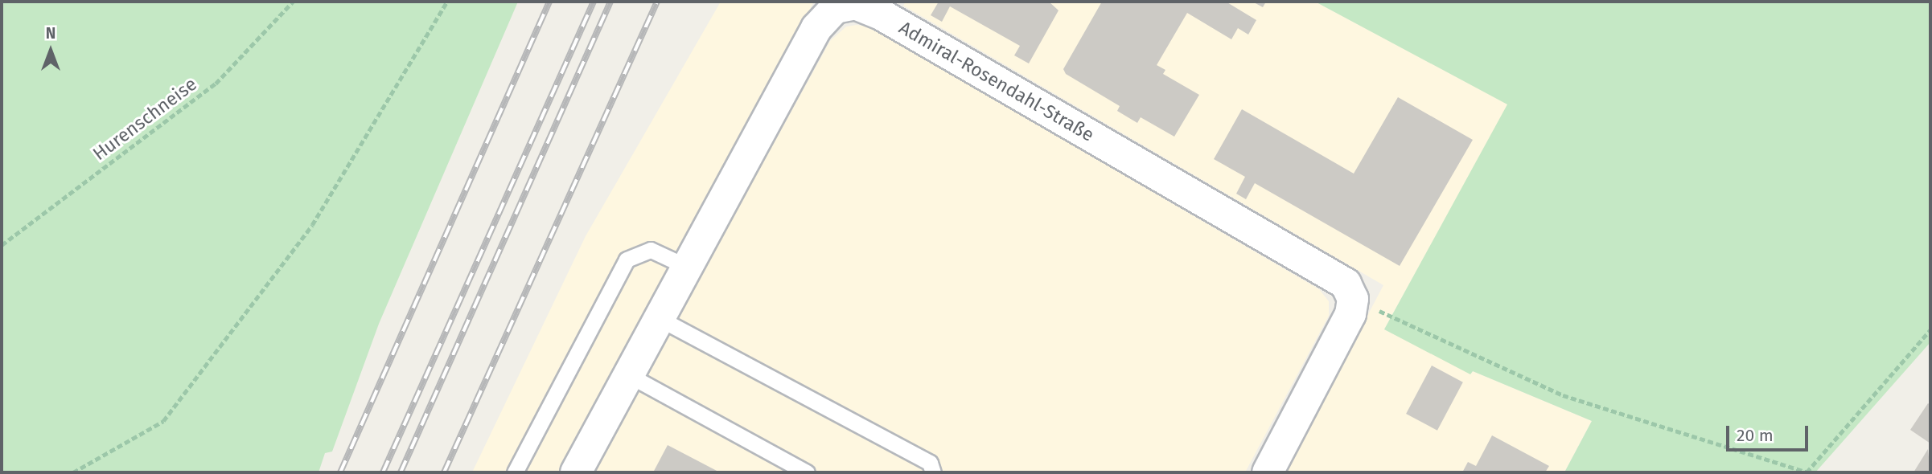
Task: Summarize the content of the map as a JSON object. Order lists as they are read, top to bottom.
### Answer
{
  "streets": {
    "street": ["Admiral-Rosendahl-Straße"],
    "path": ["Hurenschneise"]
  },
  "scale_bar": "20 m",
  "north": "top"
}
